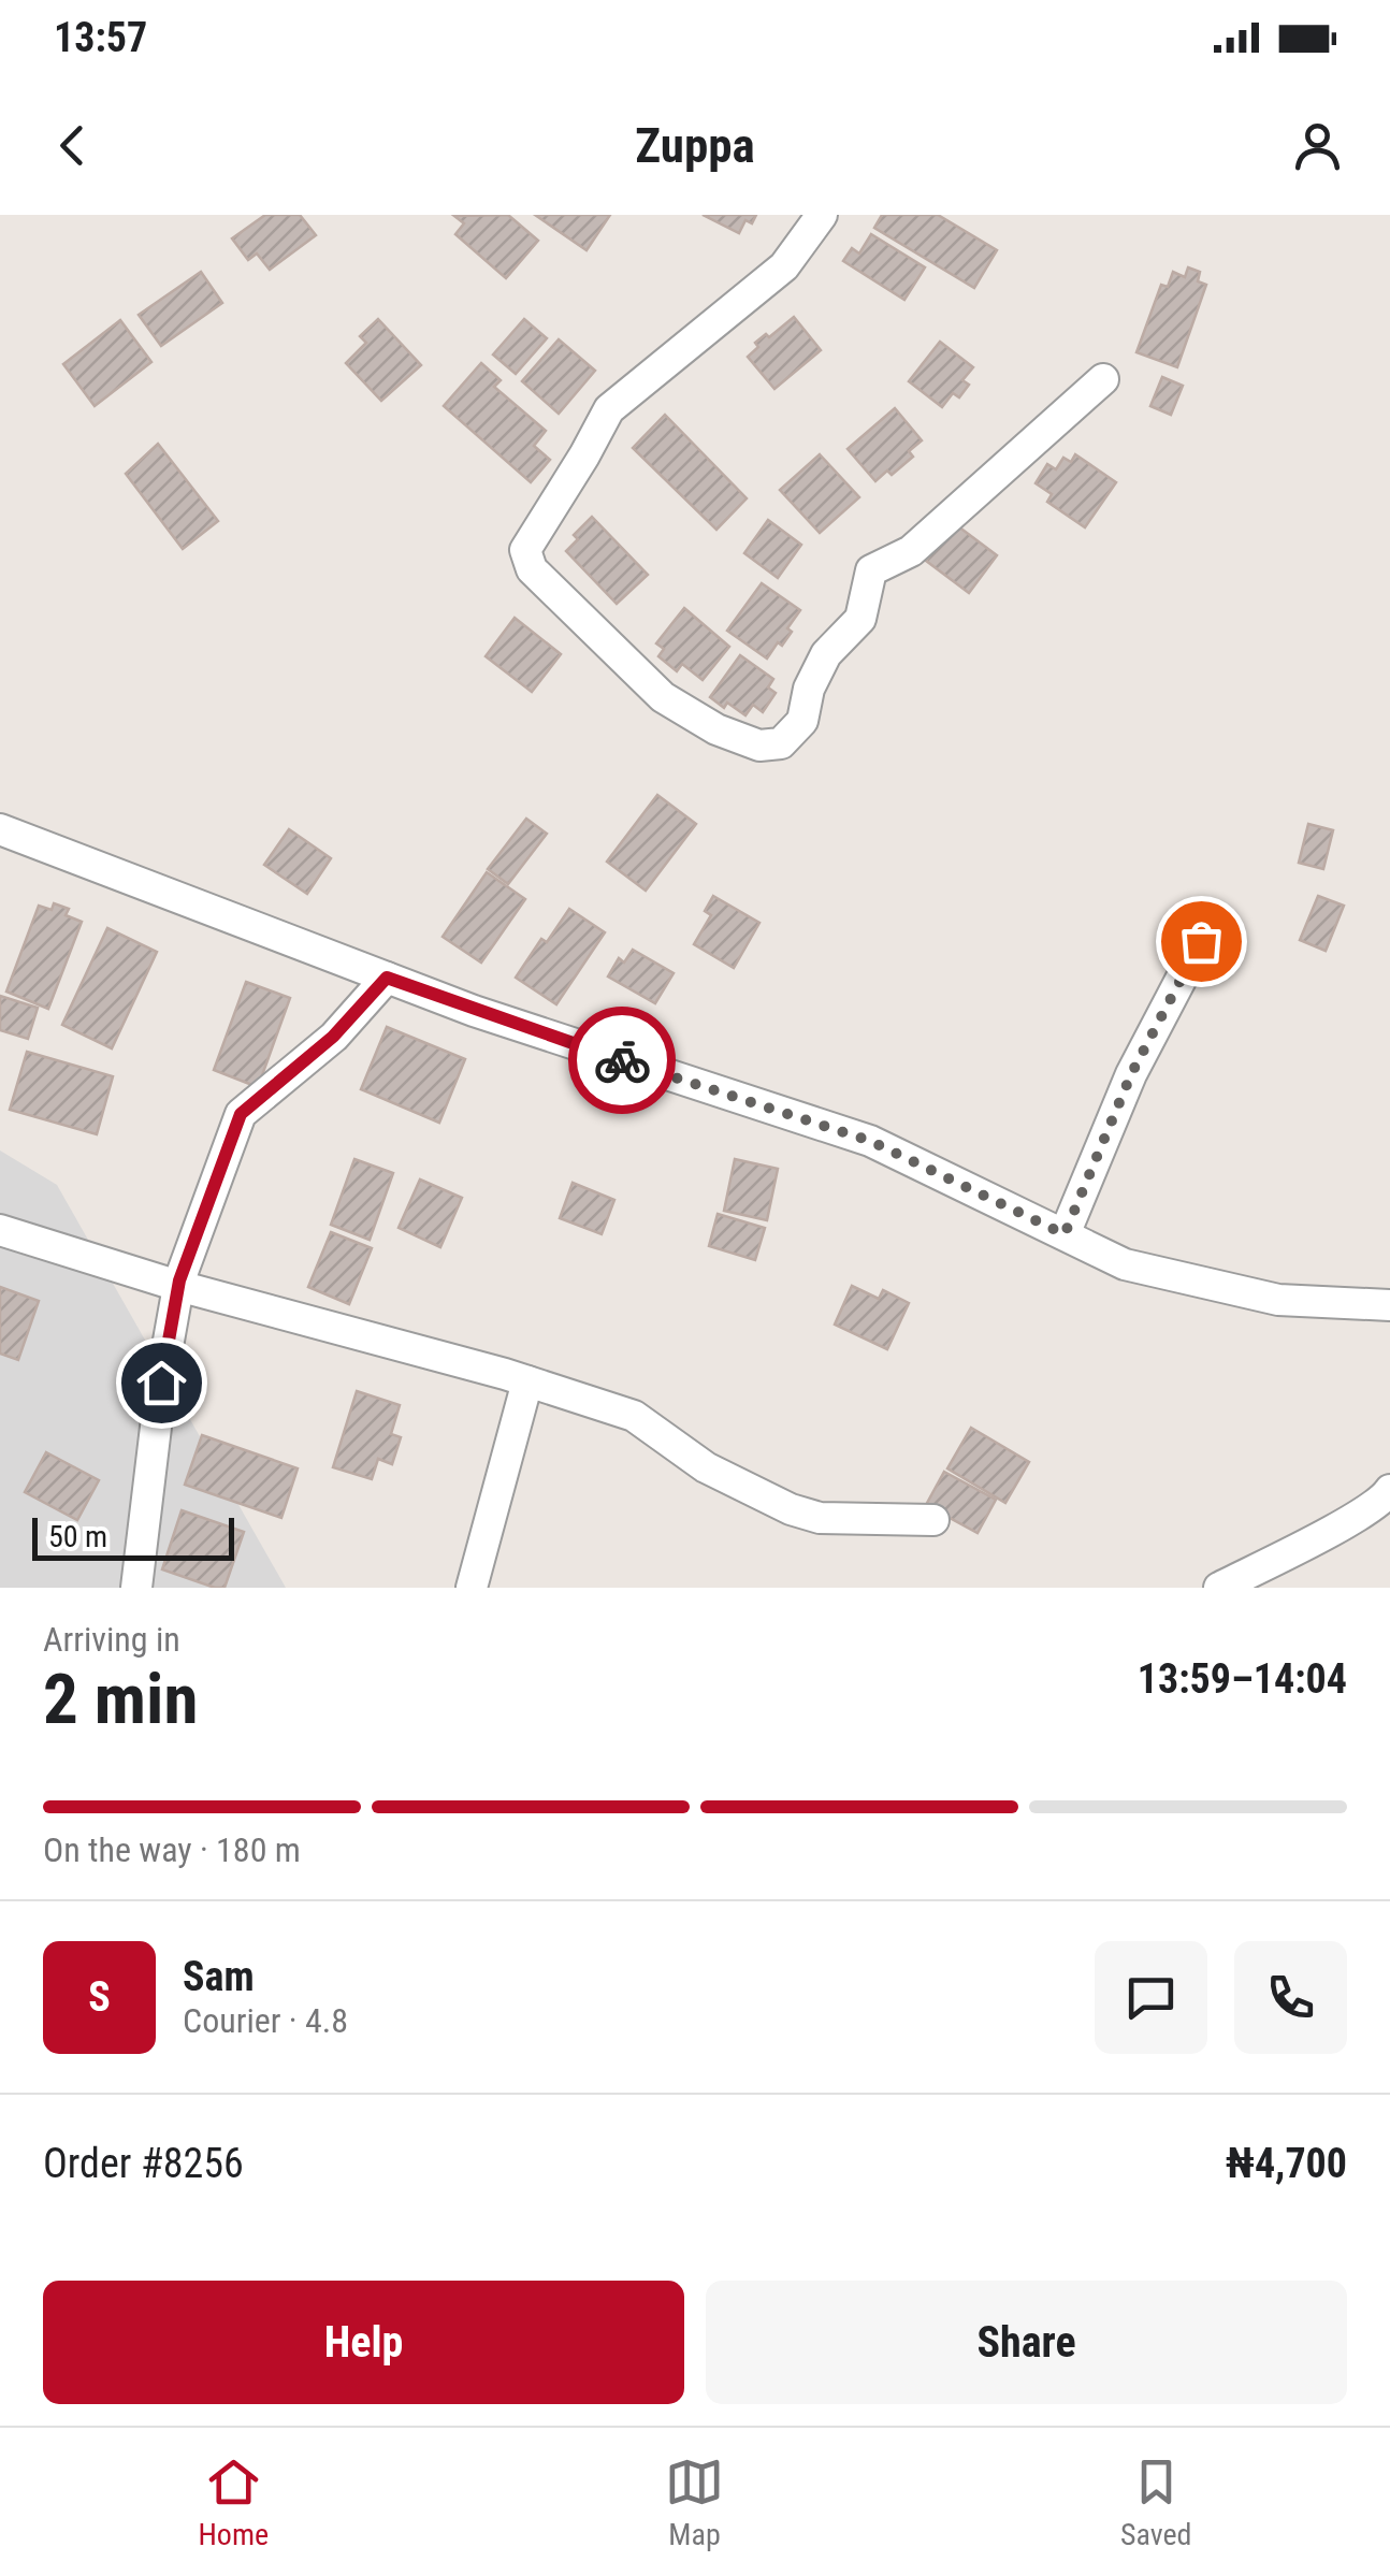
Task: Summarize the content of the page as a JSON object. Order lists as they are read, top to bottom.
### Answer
{
  "scale_bar": "50 m",
  "page": {
    "status": "13:57",
    "header": "Zuppa",
    "scale": "50 m",
    "heading": ["2 min", "Arriving in", "13:59–14:04"],
    "panel": [
      "Sam",
      "Courier · 4.8",
      "Order #8256",
      "₦4,700"
    ],
    "bar": "On the way · 180 m",
    "round": "S",
    "buttons": ["Help", "Share"],
    "tabs": ["Home", "Map", "Saved"]
  }
}
